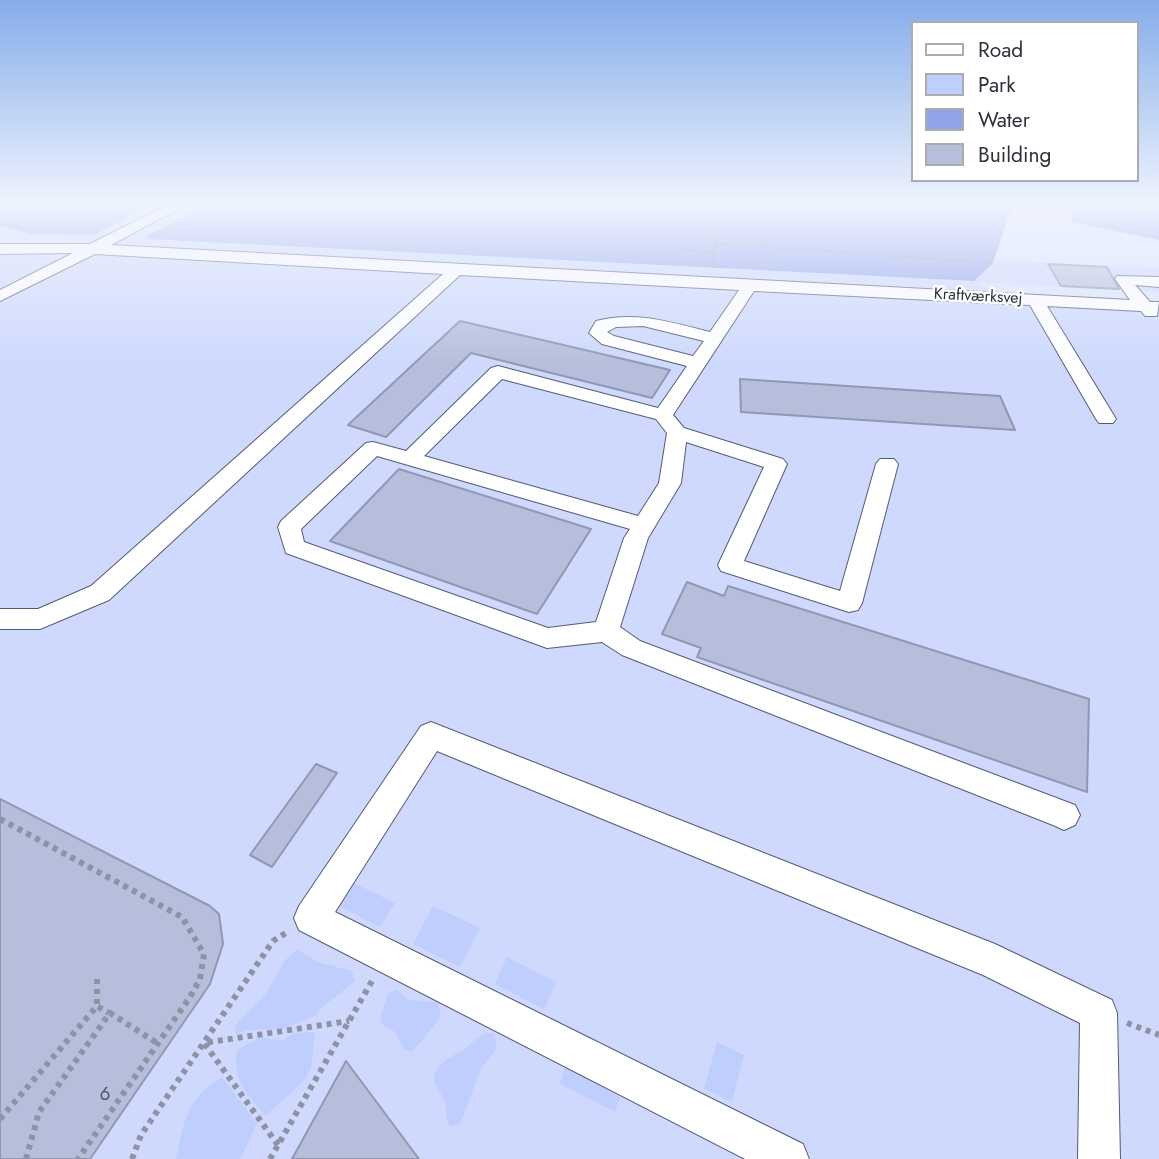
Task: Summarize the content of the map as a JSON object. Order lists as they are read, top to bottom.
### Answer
{
  "streets": {
    "street": ["Kraftværksvej"]
  },
  "house_numbers": ["6"],
  "legend": [
    "Road",
    "Park",
    "Water",
    "Building"
  ]
}
